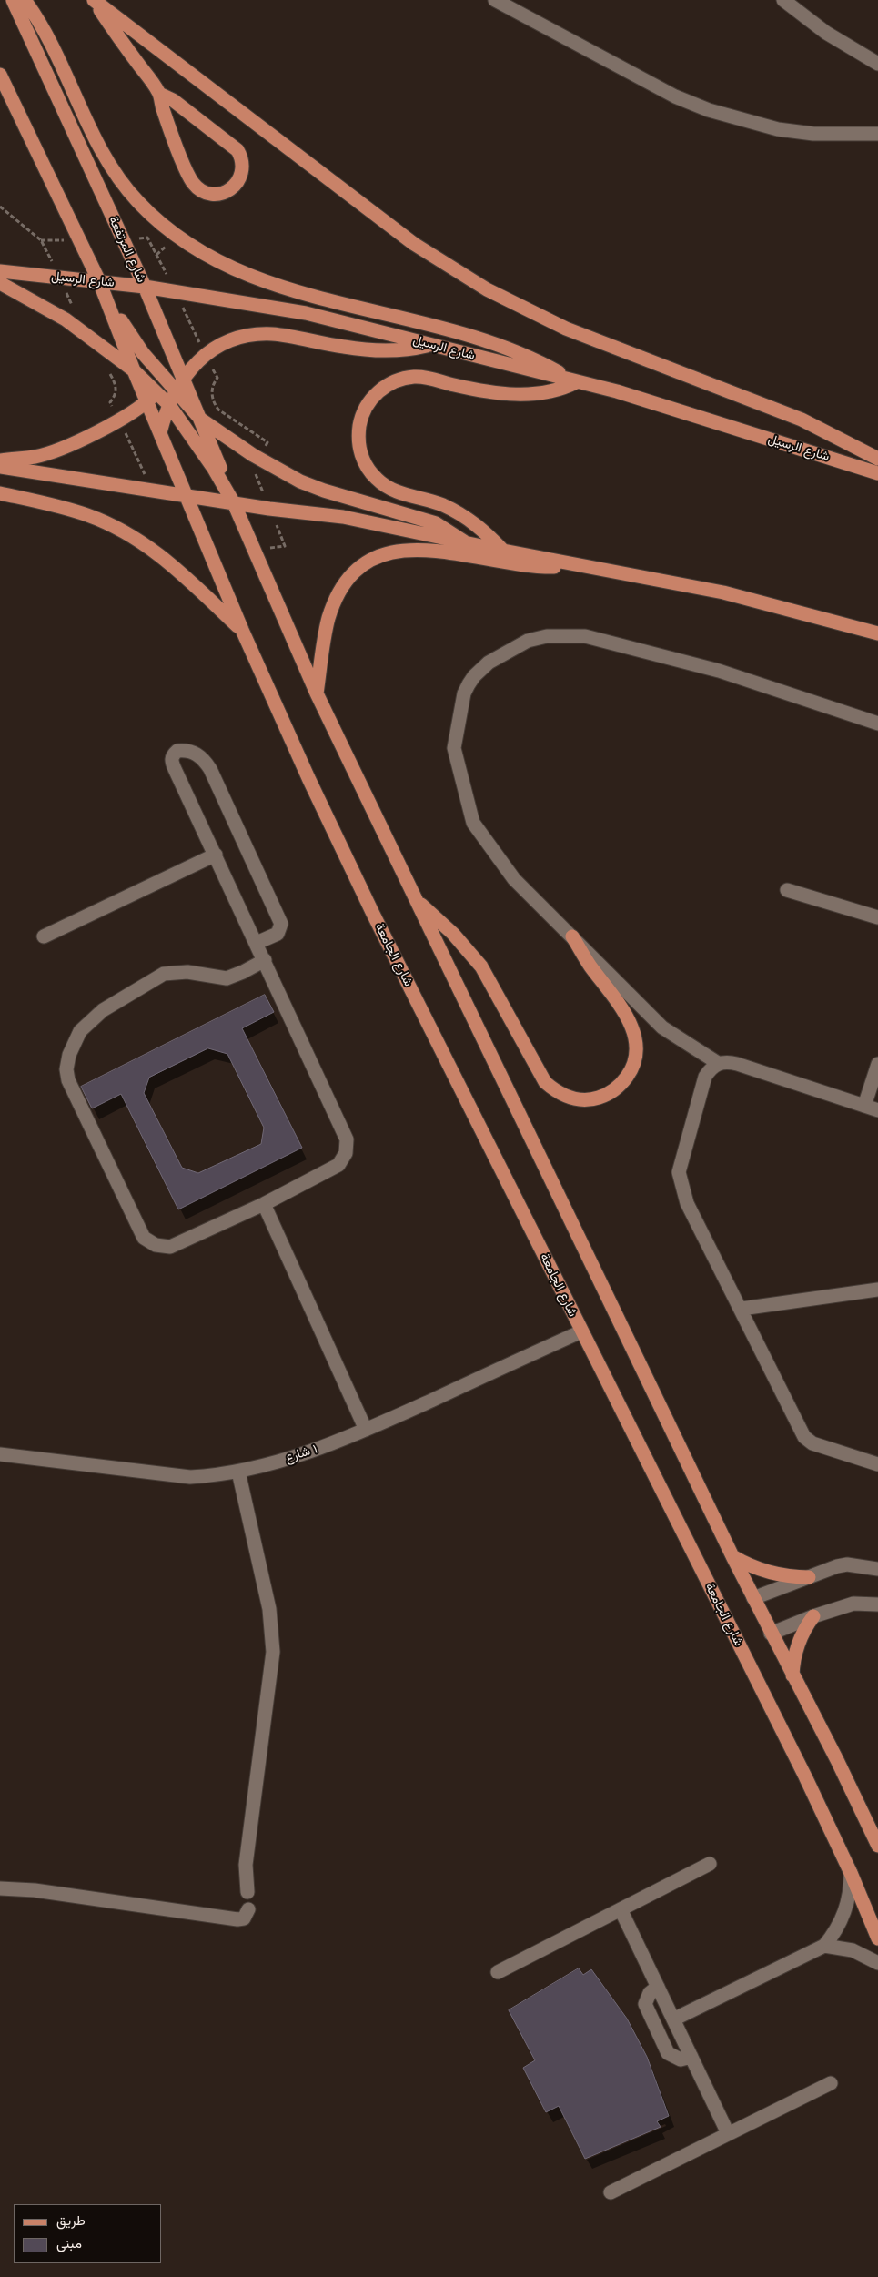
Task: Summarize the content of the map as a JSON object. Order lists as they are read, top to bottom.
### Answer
{
  "streets": {
    "main road": ["شارع المرتفعة", "شارع الرسيل", "شارع الجامعة"],
    "street": ["١ شارع"]
  },
  "crossings": [
    ["شارع المرتفعة", "شارع الرسيل"],
    ["شارع الجامعة", "١ شارع"]
  ],
  "legend": ["طريق", "مبنى"]
}
